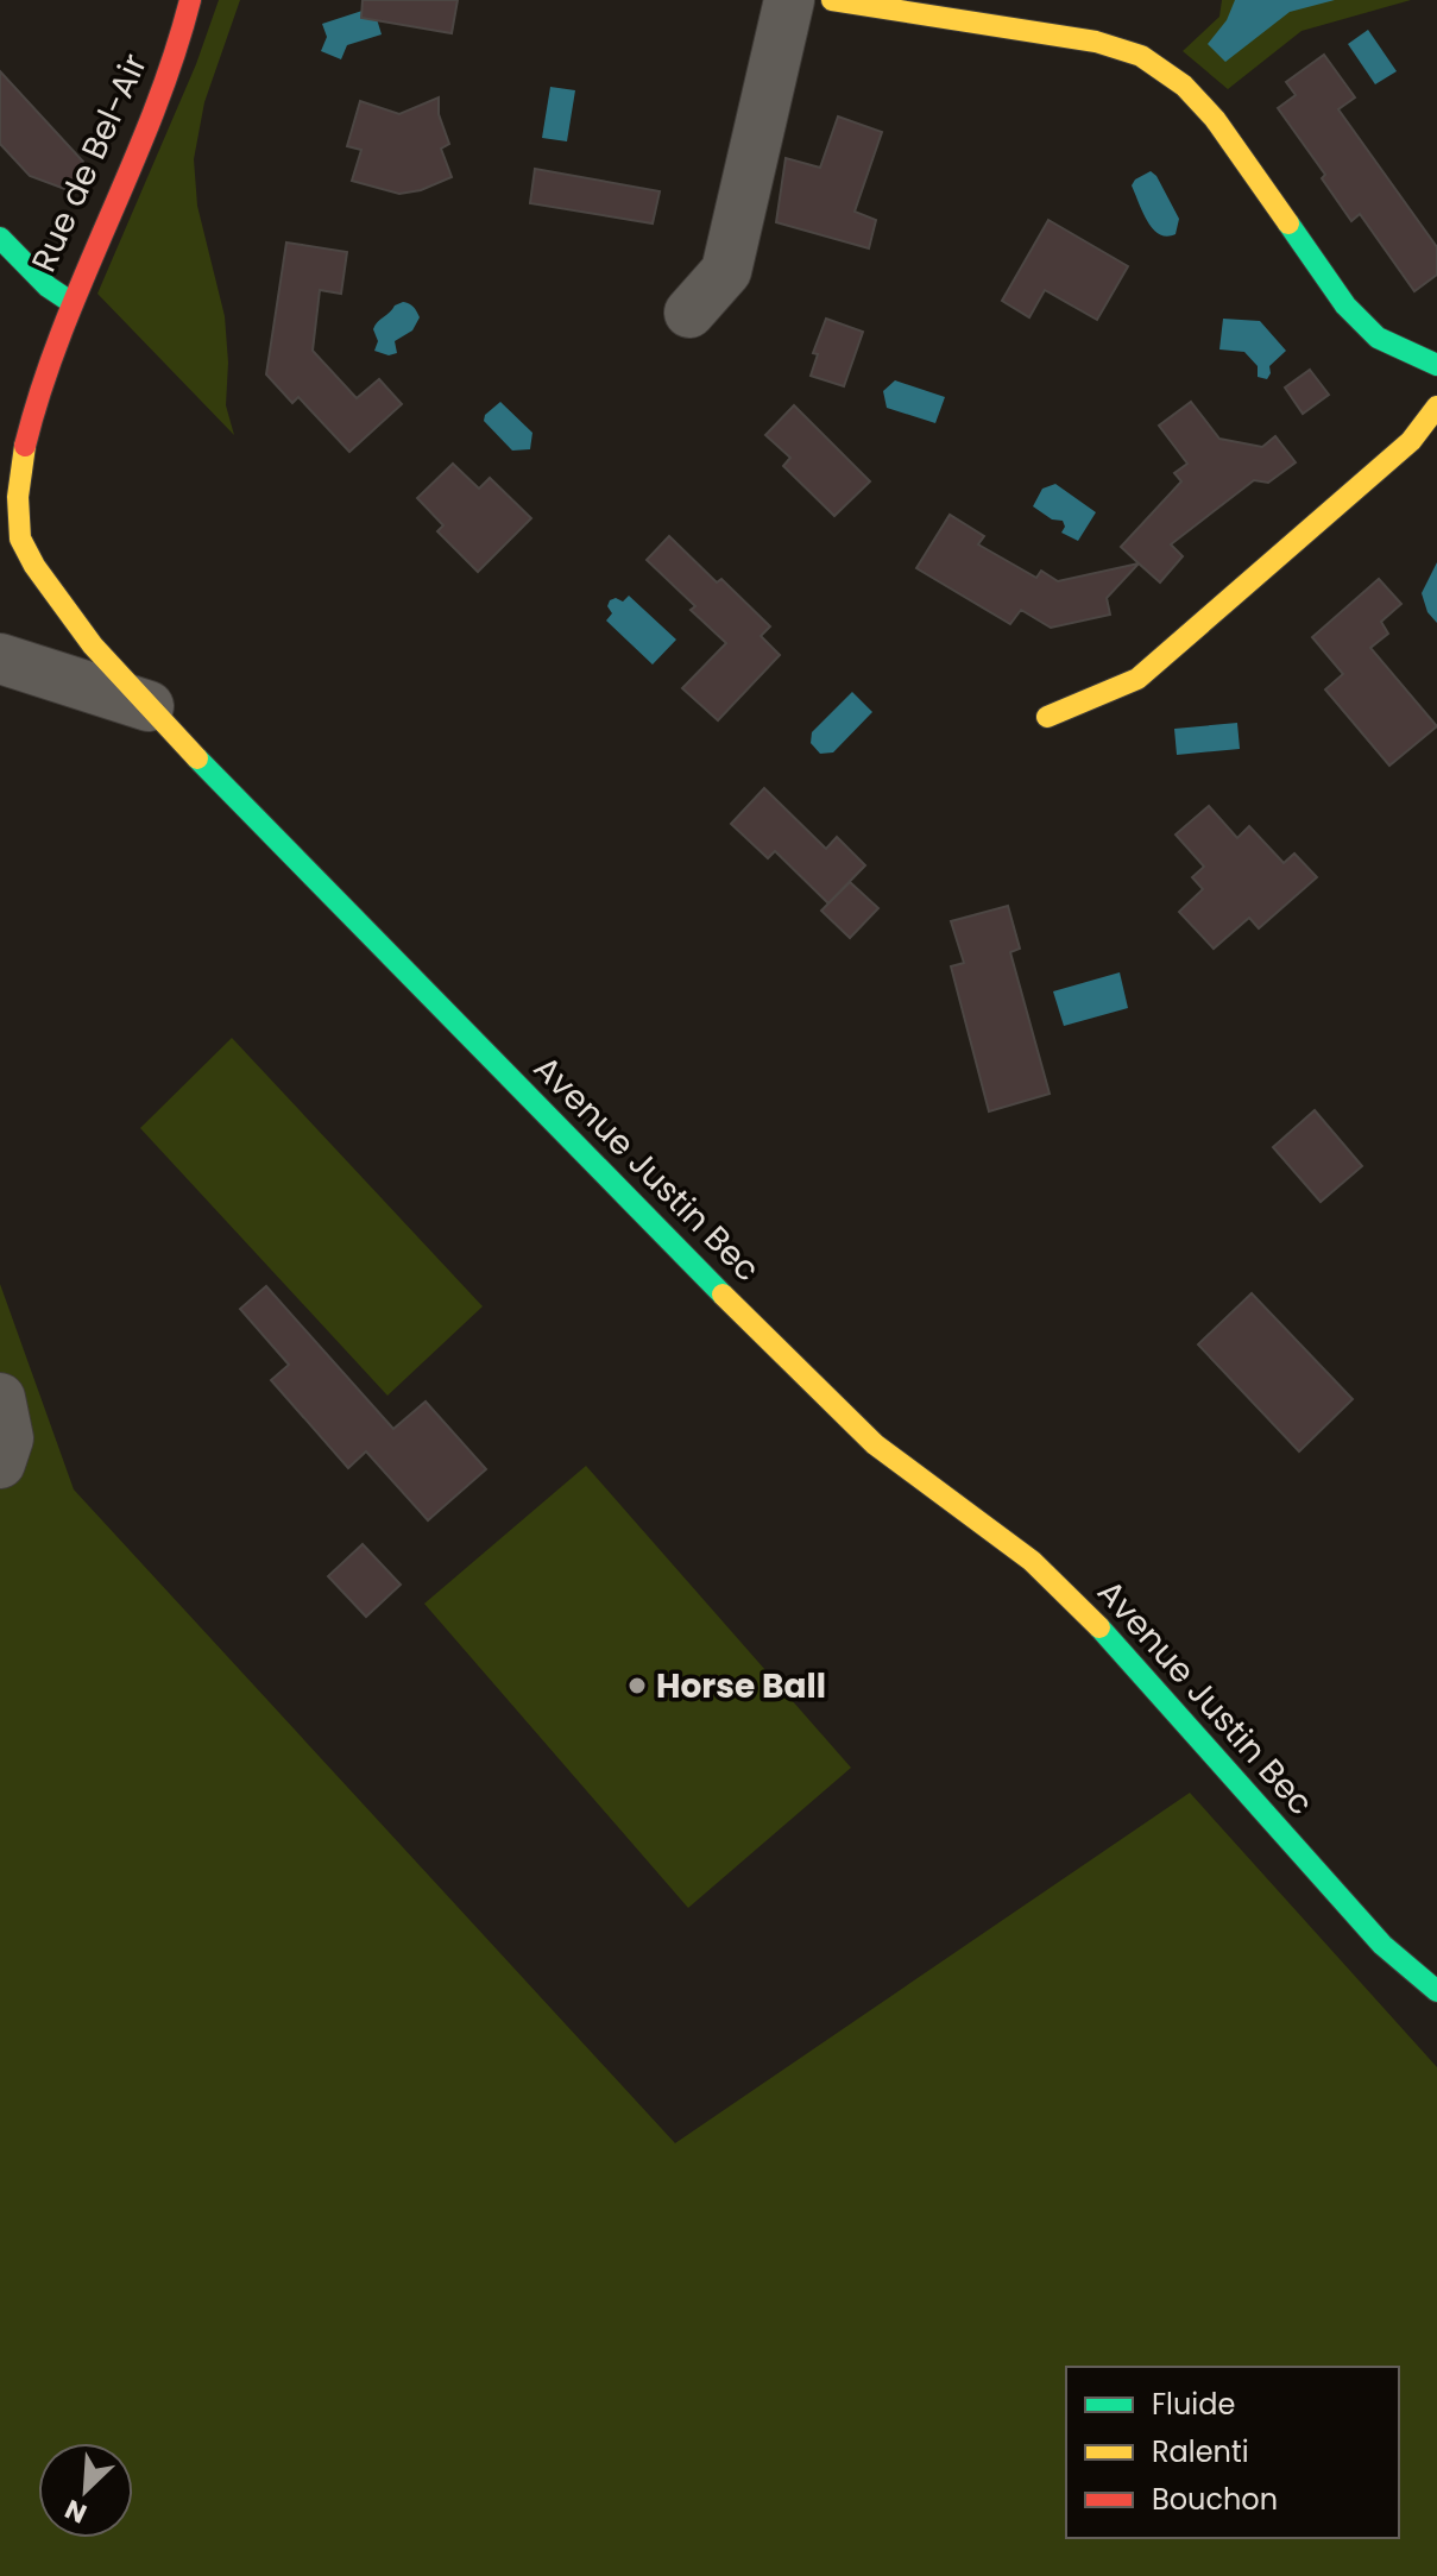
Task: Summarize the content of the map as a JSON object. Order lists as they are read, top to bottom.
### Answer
{
  "streets": {
    "street": ["Rue de Bel-Air", "Avenue Justin Bec"]
  },
  "crossings": [
    ["Rue de Bel-Air", "Avenue Justin Bec"]
  ],
  "places": ["Horse Ball"],
  "legend": ["Fluide", "Ralenti", "Bouchon"],
  "north": "bottom left"
}
